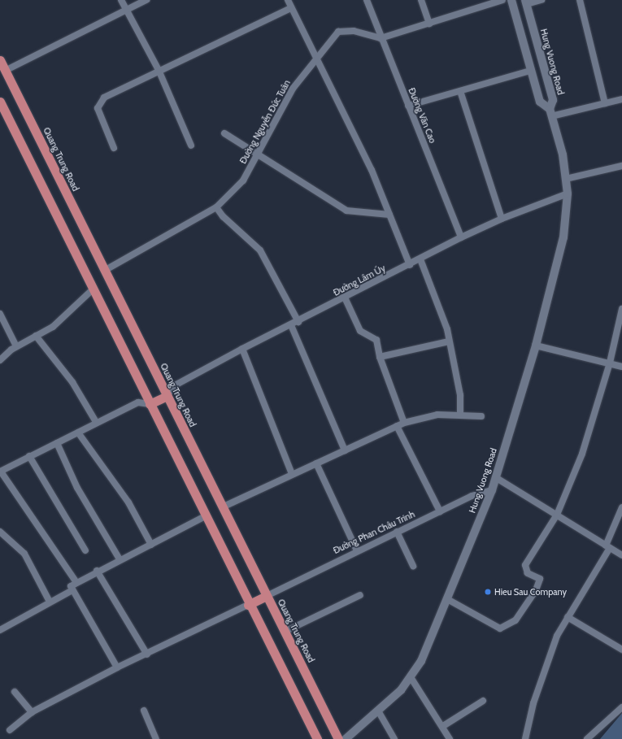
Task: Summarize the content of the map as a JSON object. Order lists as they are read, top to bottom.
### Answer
{
  "streets": {
    "highway": ["Quang Trung Road"],
    "street": [
      "Hung Vuong Road",
      "Đường Văn Cao",
      "Đường Nguyễn Đức Tuân",
      "Đường Lâm Úy",
      "Đường Phan Châu Trinh"
    ]
  },
  "crossings": [
    ["Hung Vuong Road", "Đường Lâm Úy"],
    ["Hung Vuong Road", "Đường Phan Châu Trinh"],
    ["Đường Văn Cao", "Đường Nguyễn Đức Tuân"],
    ["Đường Văn Cao", "Đường Lâm Úy"],
    ["Đường Nguyễn Đức Tuân", "Quang Trung Road"],
    ["Quang Trung Road", "Đường Lâm Úy"],
    ["Quang Trung Road", "Đường Phan Châu Trinh"]
  ],
  "places": ["Hieu Sau Company"]
}
